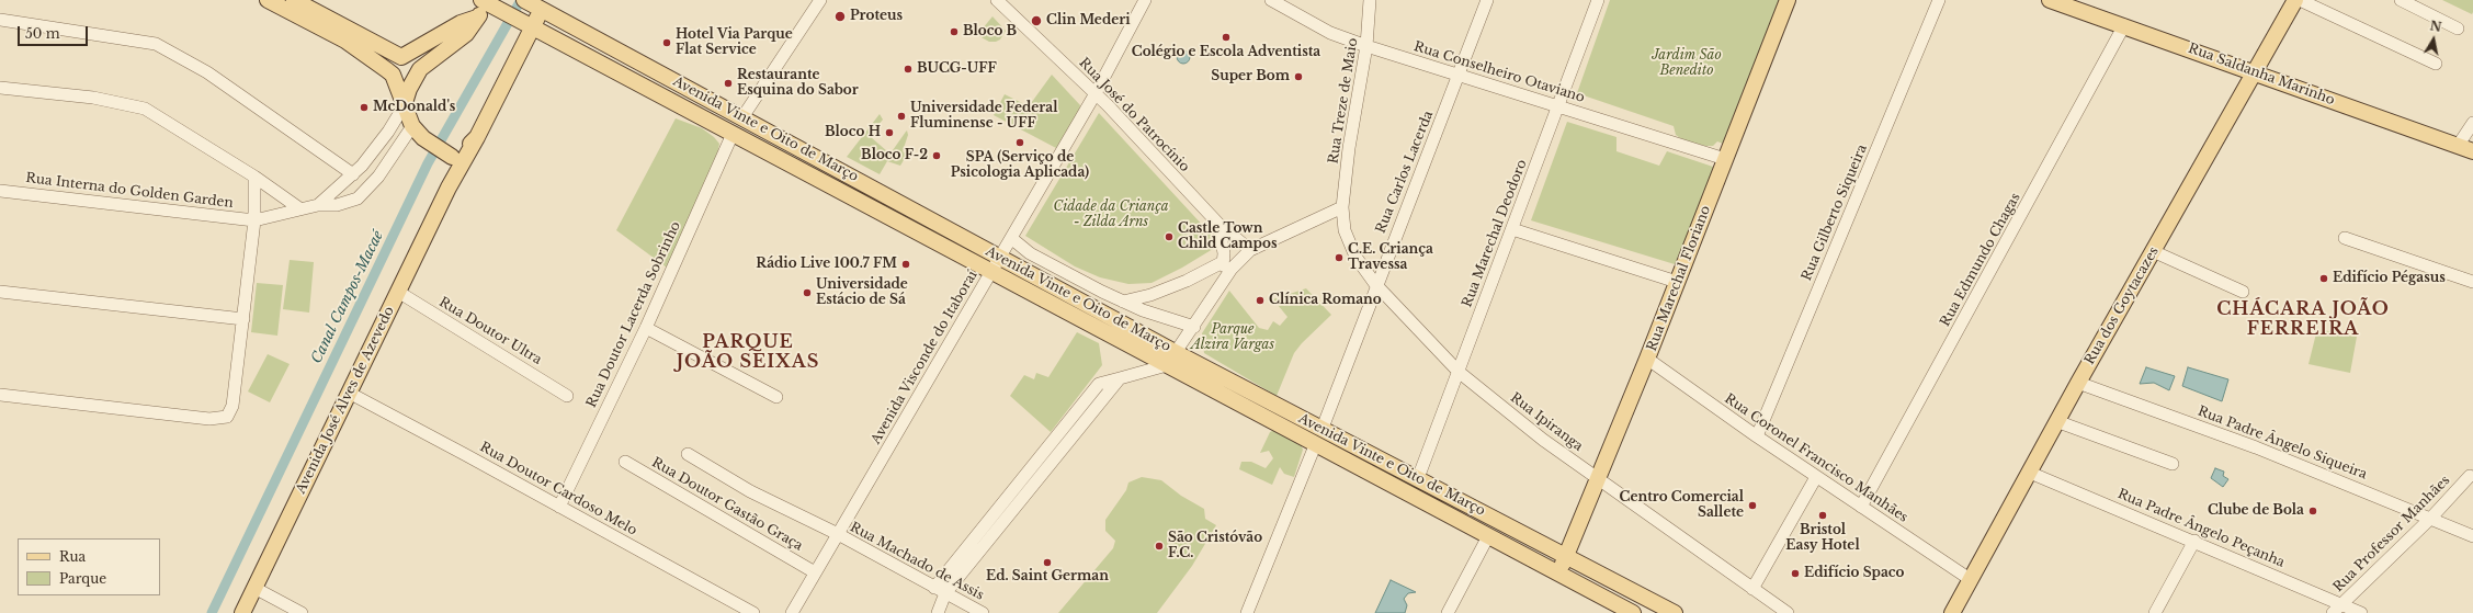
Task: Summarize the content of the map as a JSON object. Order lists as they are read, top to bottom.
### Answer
{
  "streets": {
    "main road": [
      "Rua Saldanha Marinho",
      "Avenida Vinte e Oito de Março",
      "Rua Marechal Floriano",
      "Rua dos Goytacazes",
      "Avenida José Alves de Azevedo"
    ],
    "street": [
      "Rua Conselheiro Otaviano",
      "Rua Treze de Maio",
      "Rua José do Patrocínio",
      "Rua Carlos Lacerda",
      "Rua Interna do Golden Garden",
      "Rua Gilberto Siqueira",
      "Rua Marechal Deodoro",
      "Rua Edmundo Chagas",
      "Rua Doutor Lacerda Sobrinho",
      "Rua Doutor Ultra",
      "Avenida Visconde do Itaboraí",
      "Rua Ipiranga",
      "Rua Padre Ângelo Siqueira",
      "Rua Coronel Francisco Manhães",
      "Rua Doutor Cardoso Melo",
      "Rua Doutor Gastão Graça",
      "Rua Padre Ângelo Peçanha",
      "Rua Professor Manhães",
      "Rua Machado de Assis"
    ]
  },
  "crossings": [
    ["Rua Conselheiro Otaviano", "Rua Treze de Maio"],
    ["Rua Conselheiro Otaviano", "Rua Carlos Lacerda"],
    ["Rua Conselheiro Otaviano", "Rua Marechal Deodoro"],
    ["Rua Conselheiro Otaviano", "Rua Marechal Floriano"],
    ["Rua Saldanha Marinho", "Rua Edmundo Chagas"],
    ["Rua Saldanha Marinho", "Rua dos Goytacazes"],
    ["Rua Treze de Maio", "Rua Ipiranga"],
    ["Rua José do Patrocínio", "Avenida Visconde do Itaboraí"],
    ["Avenida Vinte e Oito de Março", "Rua Carlos Lacerda"],
    ["Avenida Vinte e Oito de Março", "Rua Marechal Deodoro"],
    ["Avenida Vinte e Oito de Março", "Rua Marechal Floriano"],
    ["Avenida Vinte e Oito de Março", "Rua Doutor Lacerda Sobrinho"],
    ["Avenida Vinte e Oito de Março", "Avenida Visconde do Itaboraí"],
    ["Avenida Vinte e Oito de Março", "Avenida José Alves de Azevedo"],
    ["Rua Carlos Lacerda", "Rua Ipiranga"],
    ["Rua Gilberto Siqueira", "Rua Coronel Francisco Manhães"],
    ["Rua Marechal Deodoro", "Rua Ipiranga"],
    ["Rua Edmundo Chagas", "Rua Coronel Francisco Manhães"],
    ["Rua Marechal Floriano", "Rua Ipiranga"],
    ["Rua Marechal Floriano", "Rua Coronel Francisco Manhães"],
    ["Rua dos Goytacazes", "Rua Padre Ângelo Siqueira"],
    ["Rua dos Goytacazes", "Rua Coronel Francisco Manhães"],
    ["Rua dos Goytacazes", "Rua Padre Ângelo Peçanha"],
    ["Rua Doutor Lacerda Sobrinho", "Rua Doutor Cardoso Melo"],
    ["Rua Doutor Ultra", "Avenida José Alves de Azevedo"],
    ["Avenida Visconde do Itaboraí", "Rua Doutor Gastão Graça"],
    ["Avenida Visconde do Itaboraí", "Rua Machado de Assis"],
    ["Avenida José Alves de Azevedo", "Rua Doutor Cardoso Melo"],
    ["Rua Padre Ângelo Siqueira", "Rua Professor Manhães"],
    ["Rua Padre Ângelo Peçanha", "Rua Professor Manhães"]
  ],
  "districts": ["CHÁCARA JOÃO FERREIRA", "PARQUE JOÃO SEIXAS"],
  "water": ["Canal Campos-Macaé"],
  "parks": ["Jardim São Benedito", "Cidade da Criança - Zilda Arns", "Parque Alzira Vargas"],
  "places": [
    "Proteus",
    "Clin Mederi",
    "Bloco B",
    "Colégio e Escola Adventista",
    "Hotel Via Parque Flat Service",
    "BUCG-UFF",
    "Super Bom",
    "Restaurante Esquina do Sabor",
    "McDonald's",
    "Universidade Federal Fluminense - UFF",
    "Bloco H",
    "SPA (Serviço de Psicologia Aplicada)",
    "Bloco F-2",
    "Castle Town Child Campos",
    "C.E. Criança Travessa",
    "Rádio Live 100.7 FM",
    "Edifício Pégasus",
    "Universidade Estácio de Sá",
    "Clínica Romano",
    "Centro Comercial Sallete",
    "Clube de Bola",
    "Bristol Easy Hotel",
    "São Cristóvão F.C.",
    "Ed. Saint German",
    "Edifício Spaco"
  ],
  "legend": ["Rua", "Parque"],
  "scale_bar": "50 m",
  "north": "top"
}
